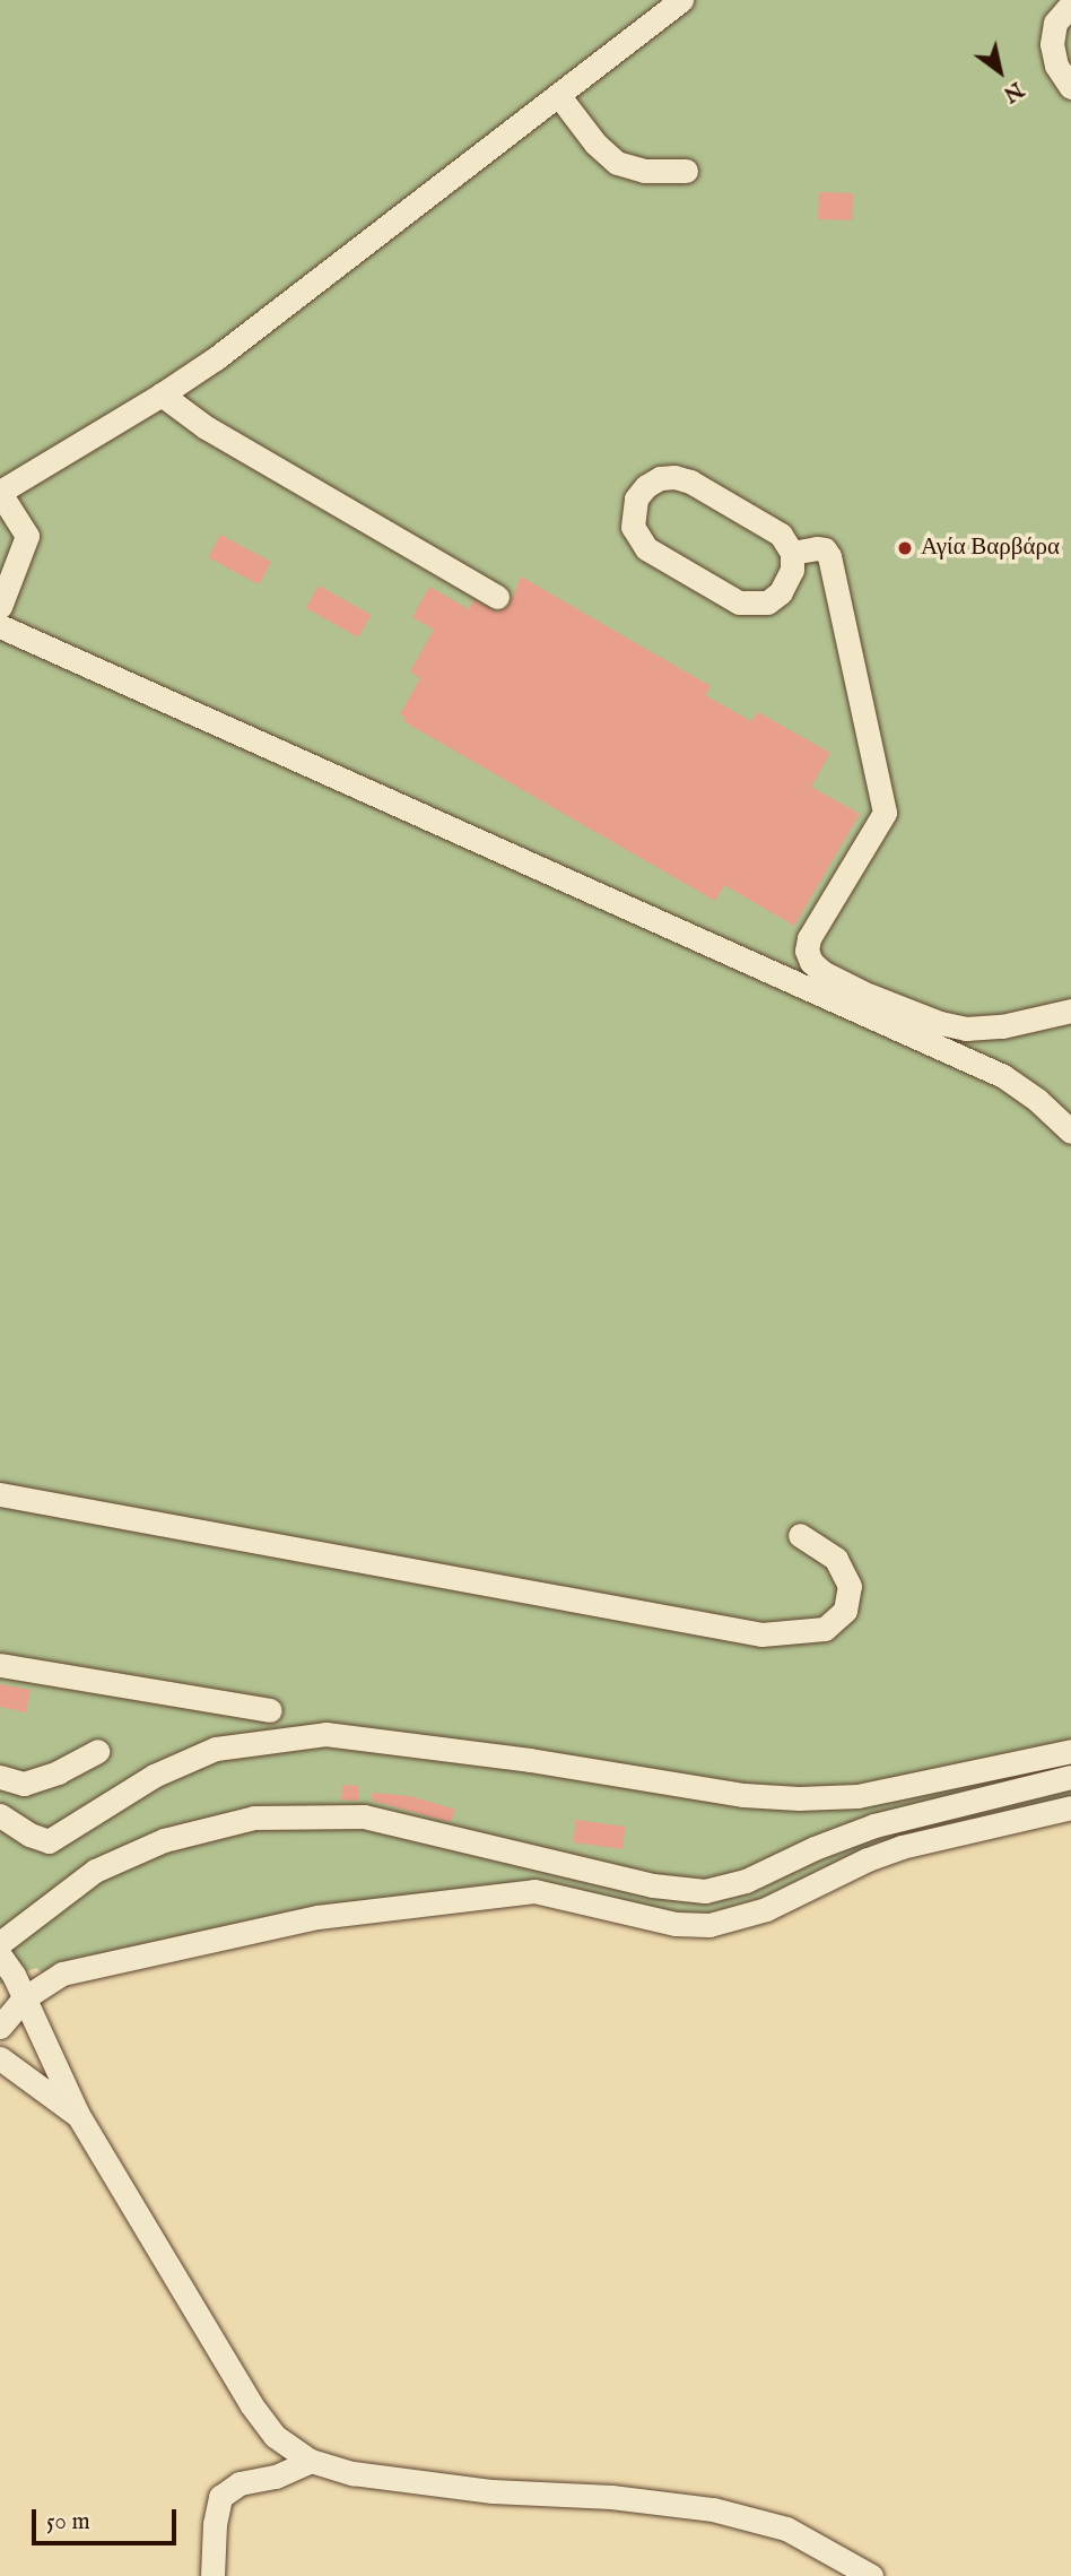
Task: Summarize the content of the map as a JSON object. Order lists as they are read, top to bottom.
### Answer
{
  "places": ["Αγία Βαρβάρα"],
  "scale_bar": "50 m",
  "north": "bottom right"
}
